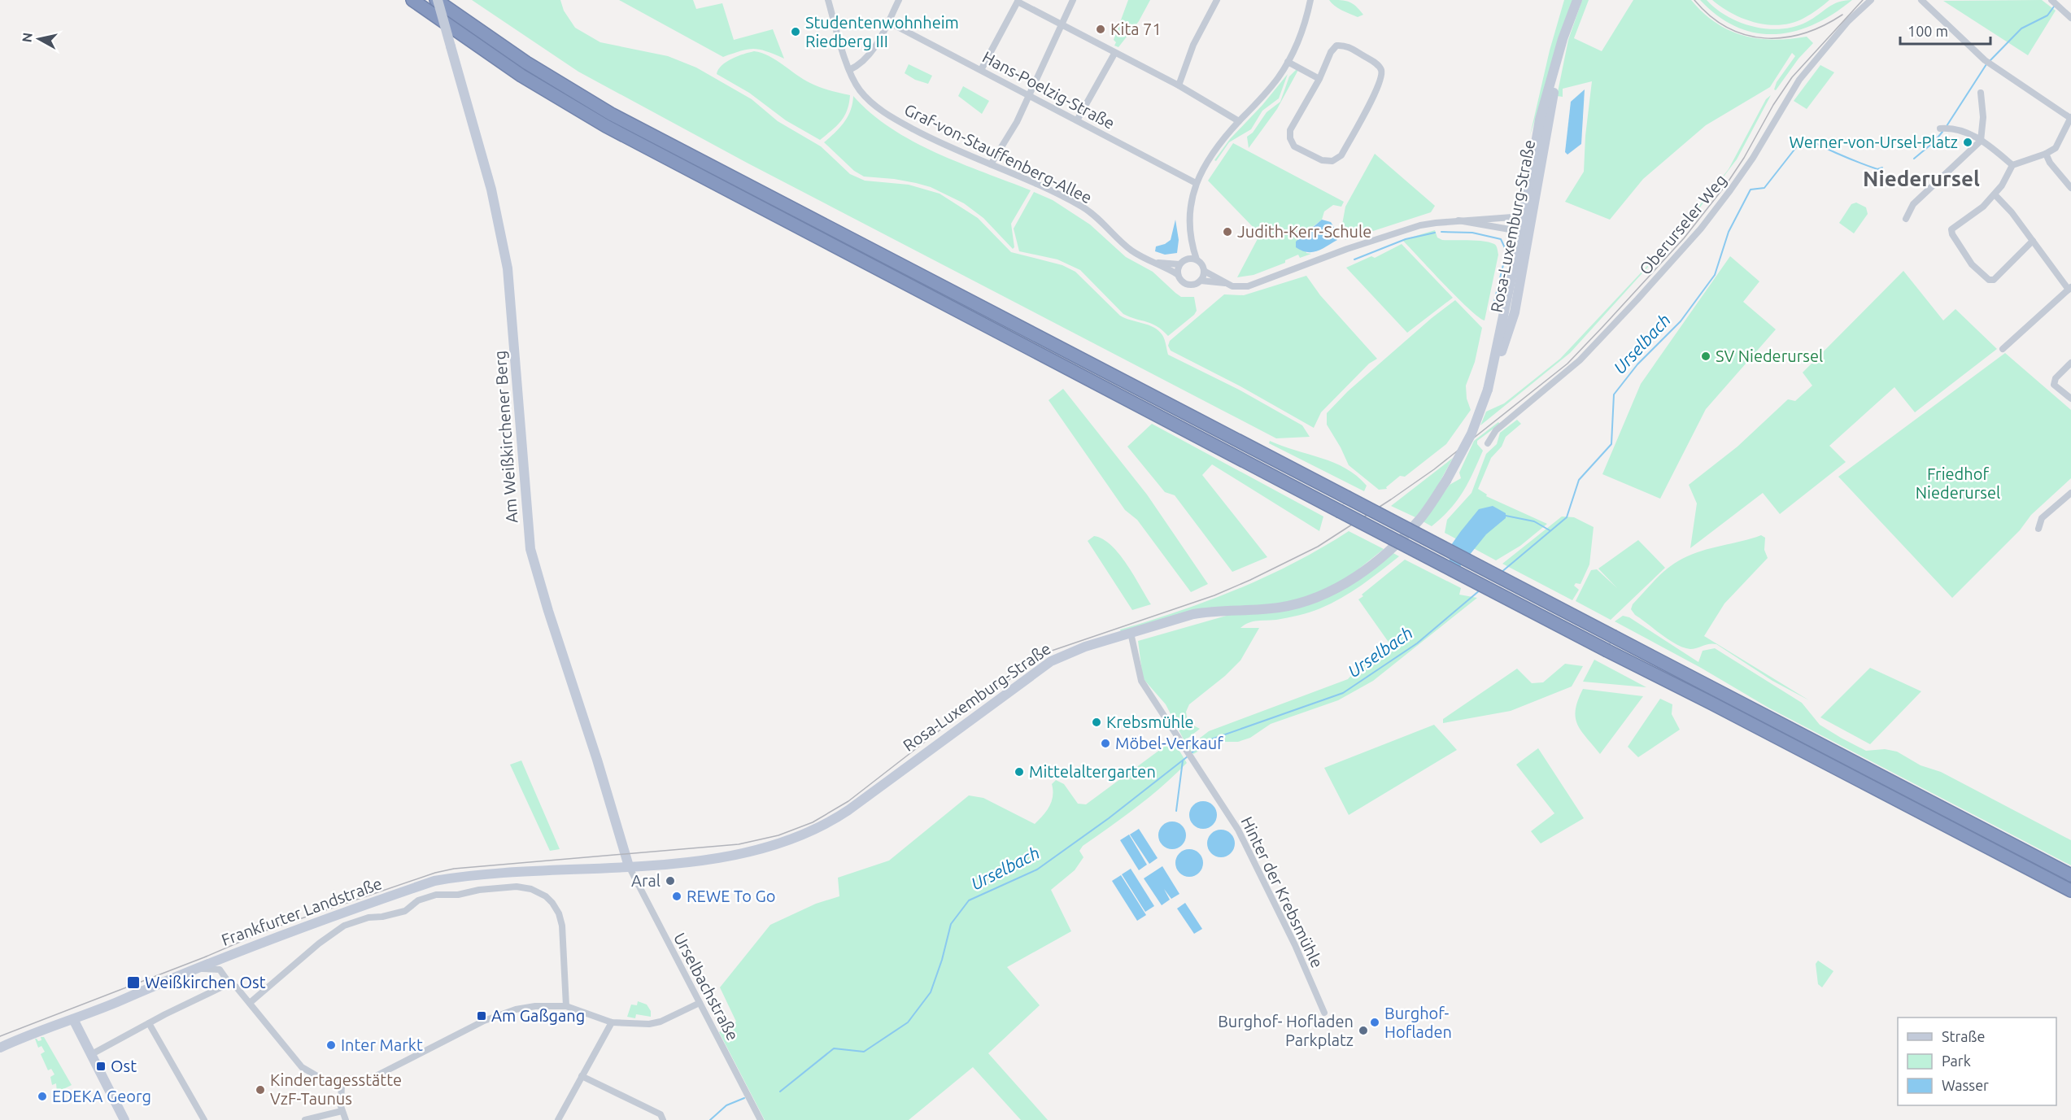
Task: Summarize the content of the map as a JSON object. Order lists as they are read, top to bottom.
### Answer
{
  "streets": {
    "main road": ["Rosa-Luxemburg-Straße", "Am Weißkirchener Berg", "Frankfurter Landstraße"],
    "street": [
      "Hans-Poelzig-Straße",
      "Graf-von-Stauffenberg-Allee",
      "Oberurseler Weg",
      "Hinter der Krebsmühle",
      "Urselbachstraße"
    ]
  },
  "crossings": [
    ["Graf-von-Stauffenberg-Allee", "Rosa-Luxemburg-Straße"],
    ["Rosa-Luxemburg-Straße", "Am Weißkirchener Berg"],
    ["Rosa-Luxemburg-Straße", "Hinter der Krebsmühle"],
    ["Rosa-Luxemburg-Straße", "Frankfurter Landstraße"],
    ["Rosa-Luxemburg-Straße", "Urselbachstraße"],
    ["Am Weißkirchener Berg", "Frankfurter Landstraße"],
    ["Am Weißkirchener Berg", "Urselbachstraße"],
    ["Frankfurter Landstraße", "Urselbachstraße"]
  ],
  "districts": ["Niederursel"],
  "water": ["Urselbach"],
  "parks": ["Friedhof Niederursel"],
  "places": {
    "other": [
      "Kita 71",
      "Studentenwohnheim Riedberg III",
      "Werner-von-Ursel-Platz",
      "Judith-Kerr-Schule",
      "SV Niederursel",
      "Krebsmühle",
      "Möbel-Verkauf",
      "Mittelaltergarten",
      "Aral",
      "REWE To Go",
      "Burghof- Hofladen",
      "Burghof- Hofladen Parkplatz",
      "Inter Markt",
      "Kindertagesstätte VzF-Taunus",
      "EDEKA Georg"
    ],
    "transit": ["Weißkirchen Ost", "Am Gaßgang", "Ost"]
  },
  "legend": ["Straße", "Park", "Wasser"],
  "scale_bar": "100 m",
  "north": "left"
}
